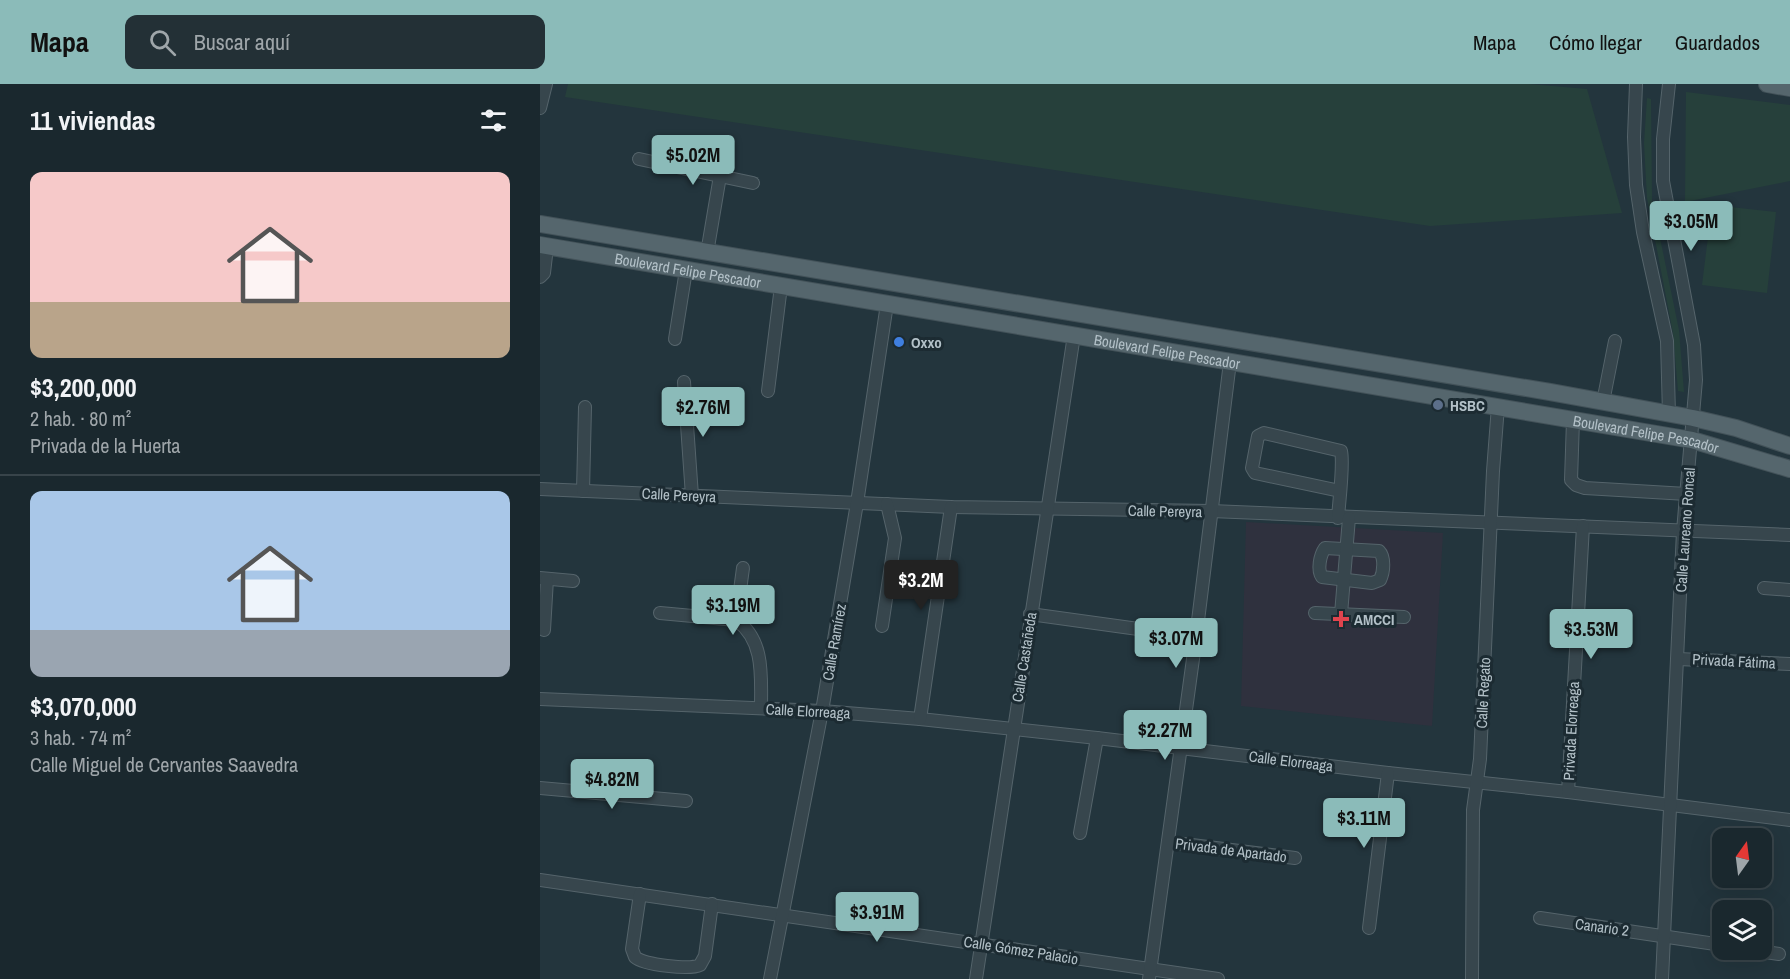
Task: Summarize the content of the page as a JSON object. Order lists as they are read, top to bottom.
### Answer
{
  "streets": {
    "main road": ["Boulevard Felipe Pescador"],
    "street": [
      "Calle Pereyra",
      "Calle Laureano Roncal",
      "Calle Ramírez",
      "Calle Castañeda",
      "Privada Fátima",
      "Calle Regato",
      "Calle Elorreaga",
      "Privada Elorreaga",
      "Privada de Apartado",
      "Canario 2",
      "Calle Gómez Palacio"
    ]
  },
  "crossings": [
    ["Boulevard Felipe Pescador", "Calle Laureano Roncal"],
    ["Boulevard Felipe Pescador", "Calle Ramírez"],
    ["Boulevard Felipe Pescador", "Calle Castañeda"],
    ["Boulevard Felipe Pescador", "Calle Regato"],
    ["Calle Pereyra", "Calle Laureano Roncal"],
    ["Calle Pereyra", "Calle Ramírez"],
    ["Calle Pereyra", "Calle Castañeda"],
    ["Calle Pereyra", "Calle Regato"],
    ["Calle Pereyra", "Privada Elorreaga"],
    ["Calle Laureano Roncal", "Privada Fátima"],
    ["Calle Laureano Roncal", "Calle Elorreaga"],
    ["Calle Laureano Roncal", "Canario 2"],
    ["Calle Ramírez", "Calle Elorreaga"],
    ["Calle Ramírez", "Calle Gómez Palacio"],
    ["Calle Castañeda", "Calle Elorreaga"],
    ["Calle Castañeda", "Calle Gómez Palacio"],
    ["Calle Regato", "Calle Elorreaga"],
    ["Calle Elorreaga", "Privada Elorreaga"]
  ],
  "places": {
    "other": ["Oxxo", "HSBC"],
    "health": ["AMCCI"]
  },
  "north": "top",
  "page": {
    "header": "Mapa",
    "search": "Buscar aquí",
    "nav": ["Mapa", "Cómo llegar", "Guardados"],
    "heading": "11 viviendas",
    "price": [
      "$5.02M",
      "$3.05M",
      "$2.76M",
      "$3.2M",
      "$3.19M",
      "$3.53M",
      "$3.07M",
      "$2.27M",
      "$4.82M",
      "$3.11M",
      "$3.91M"
    ],
    "list": [
      {
        "name": "$3,200,000",
        "note": "2 hab. · 80 m² · Privada de la Huerta"
      },
      {
        "name": "$3,070,000",
        "note": "3 hab. · 74 m² · Calle Miguel de Cervantes Saavedra"
      }
    ]
  }
}
